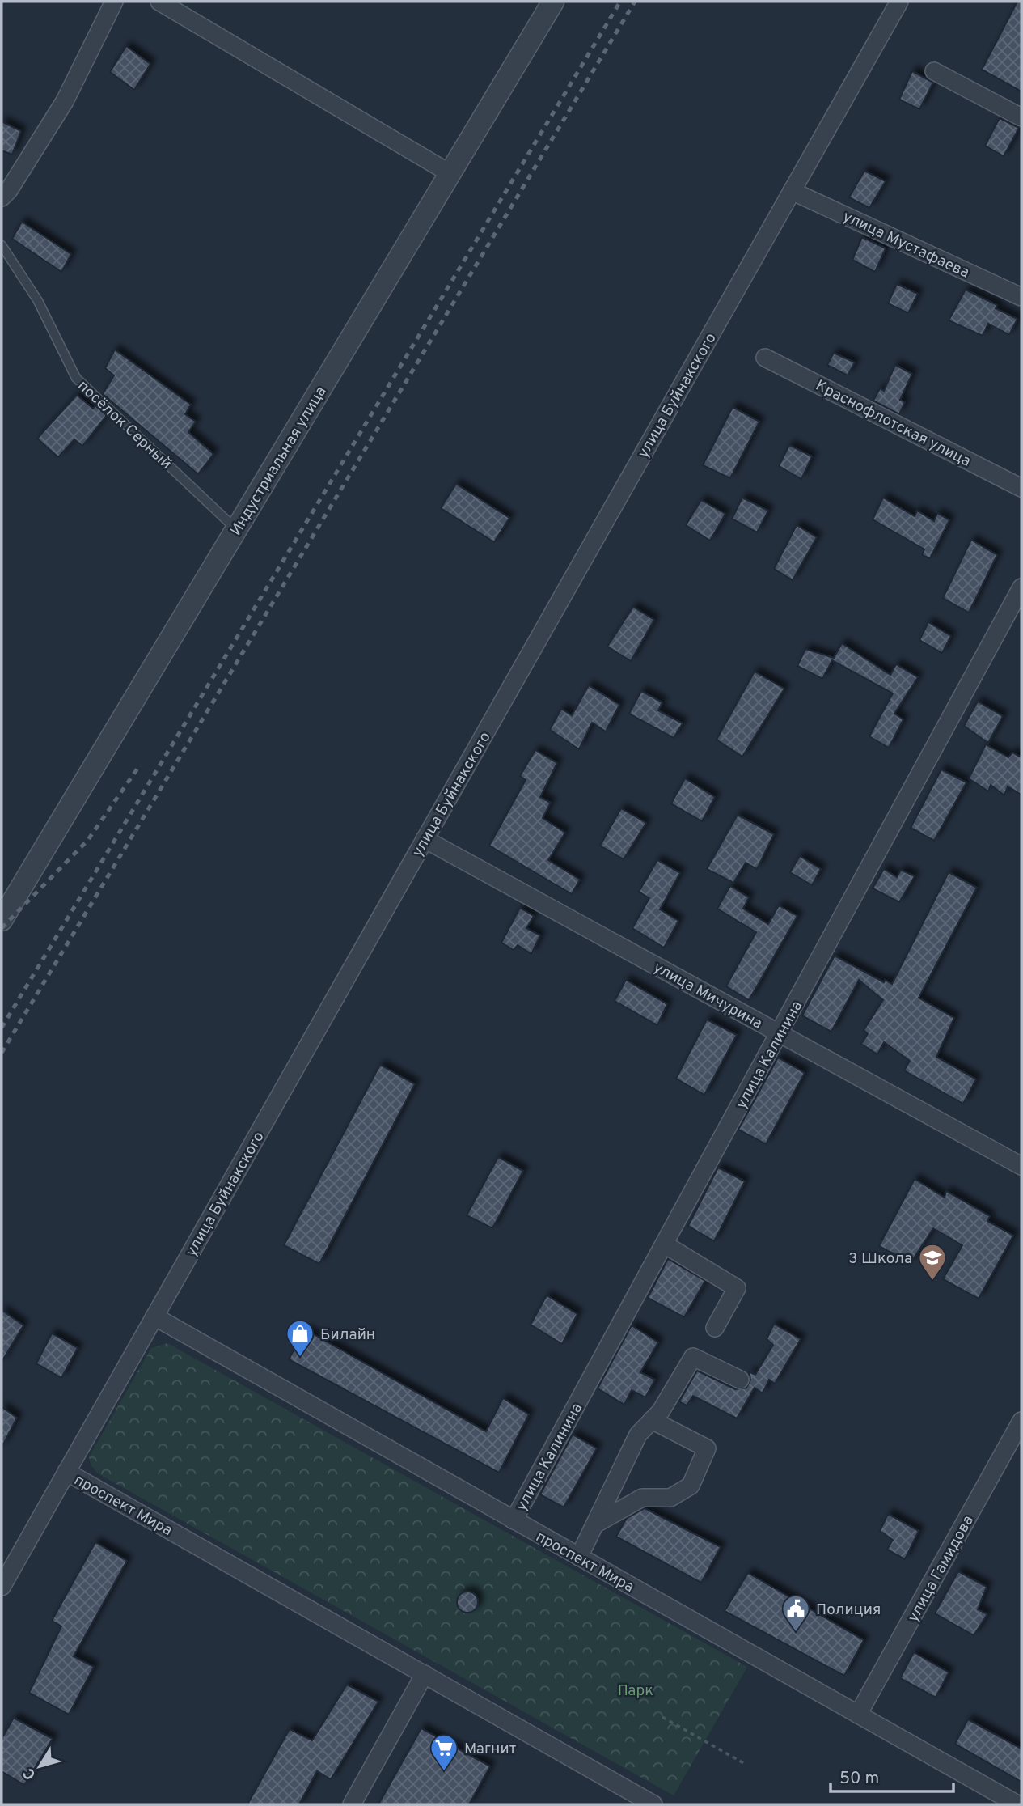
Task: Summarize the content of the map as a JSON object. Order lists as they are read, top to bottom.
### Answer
{
  "streets": {
    "street": [
      "улица Мустафаева",
      "улица Буйнакского",
      "Краснофлотская улица",
      "Индустриальная улица",
      "улица Мичурина",
      "улица Калинина",
      "проспект Мира",
      "улица Гамидова"
    ],
    "lane": ["посёлок Серный"]
  },
  "crossings": [
    ["улица Мустафаева", "улица Буйнакского"],
    ["улица Буйнакского", "улица Мичурина"],
    ["улица Буйнакского", "проспект Мира"],
    ["посёлок Серный", "Индустриальная улица"],
    ["улица Мичурина", "улица Калинина"],
    ["улица Калинина", "проспект Мира"],
    ["проспект Мира", "улица Гамидова"]
  ],
  "parks": ["Парк"],
  "places": {
    "school or university": ["3 Школа"],
    "shop": ["Билайн"],
    "public building": ["Полиция"],
    "supermarket": ["Магнит"]
  },
  "scale_bar": "50 m",
  "north": "bottom left"
}
